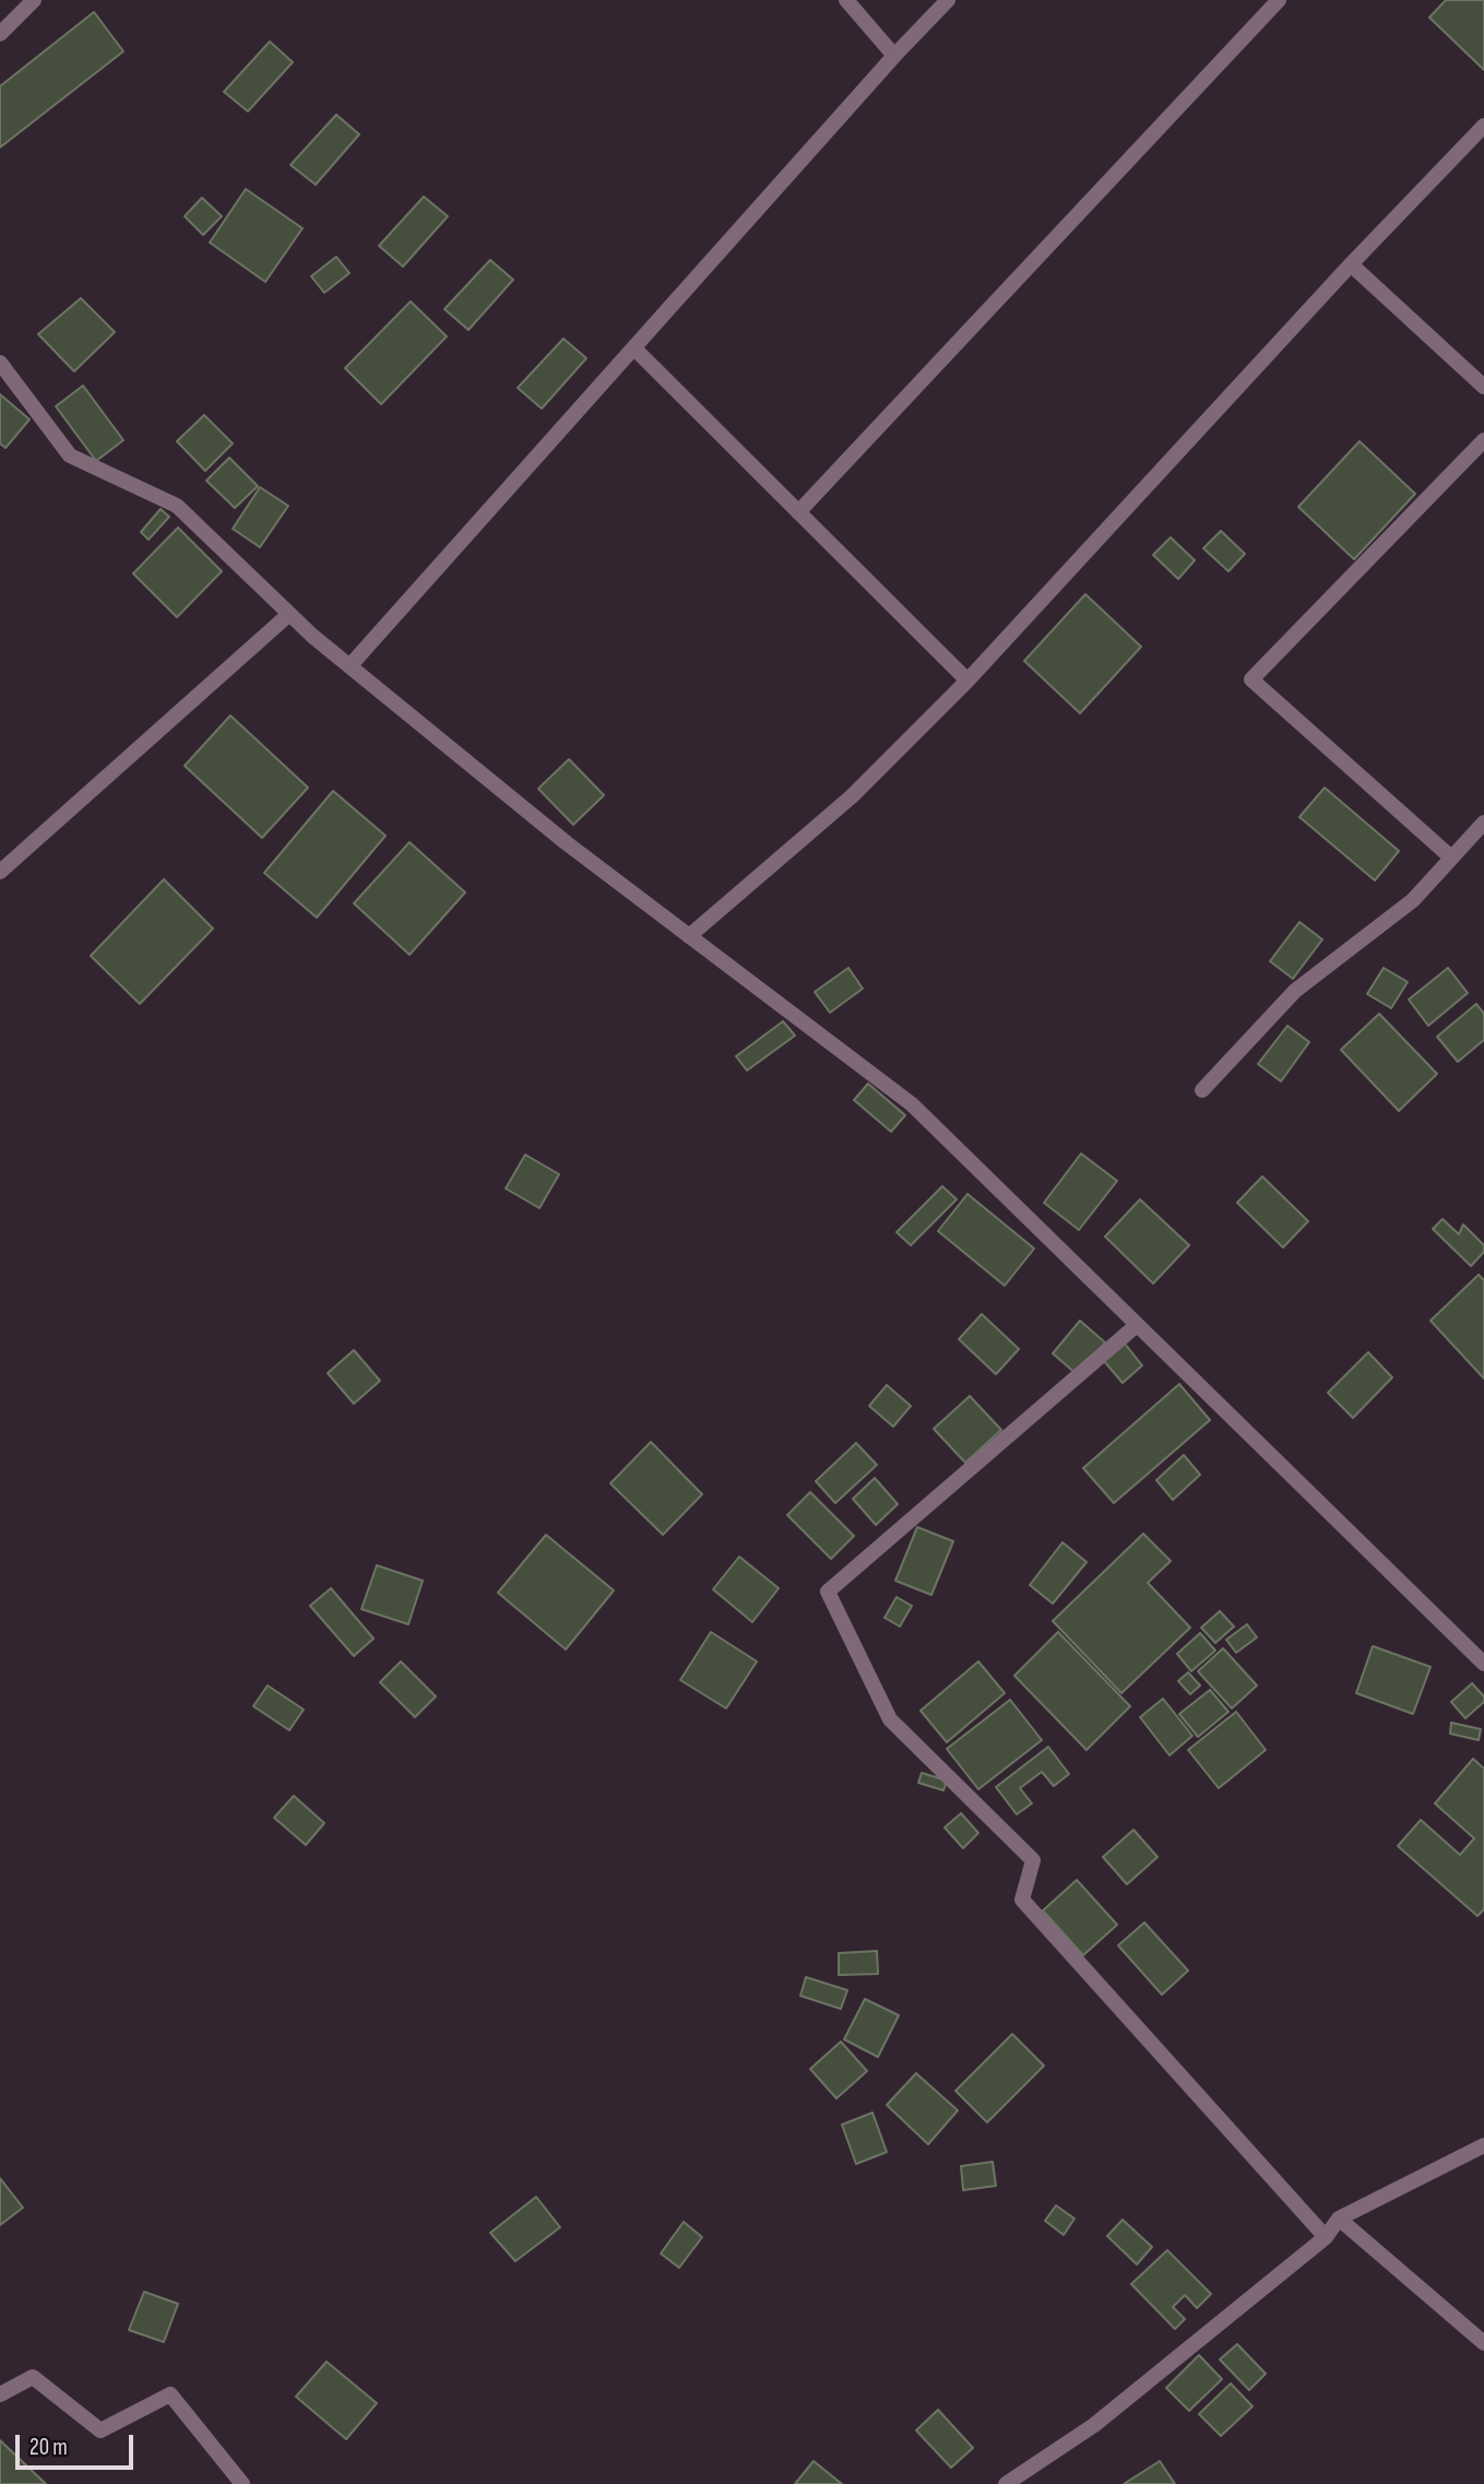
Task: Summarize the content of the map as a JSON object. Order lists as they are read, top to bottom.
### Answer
{
  "scale_bar": "20 m"
}
